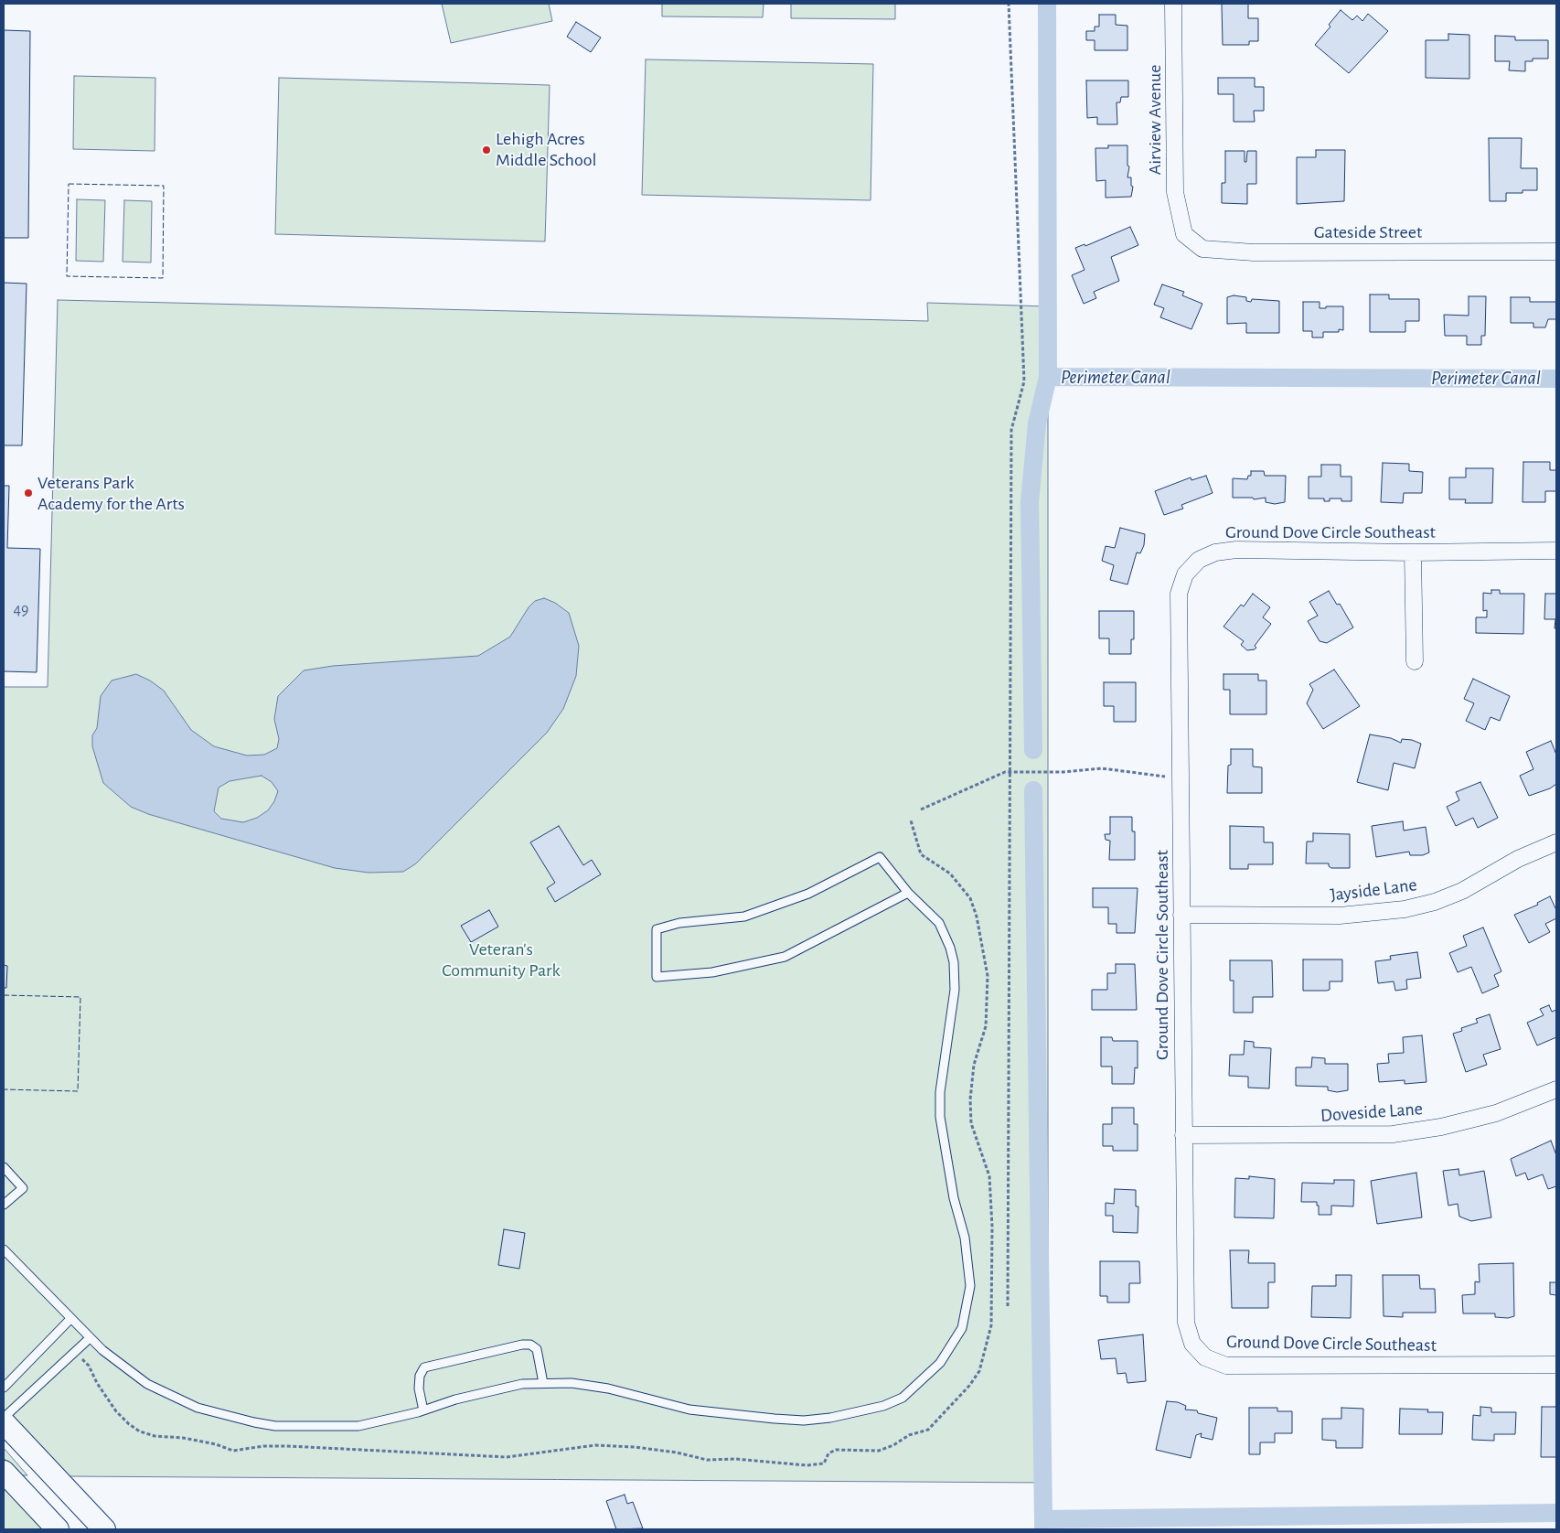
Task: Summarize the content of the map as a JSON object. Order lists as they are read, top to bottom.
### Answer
{
  "streets": {
    "street": [
      "Airview Avenue",
      "Gateside Street",
      "Ground Dove Circle Southeast",
      "Jayside Lane",
      "Doveside Lane"
    ]
  },
  "crossings": [
    ["Airview Avenue", "Gateside Street"],
    ["Ground Dove Circle Southeast", "Jayside Lane"],
    ["Ground Dove Circle Southeast", "Doveside Lane"]
  ],
  "water": ["Perimeter Canal"],
  "parks": ["Veteran's Community Park"],
  "places": ["Lehigh Acres Middle School", "Veterans Park Academy for the Arts"],
  "house_numbers": ["49"]
}
